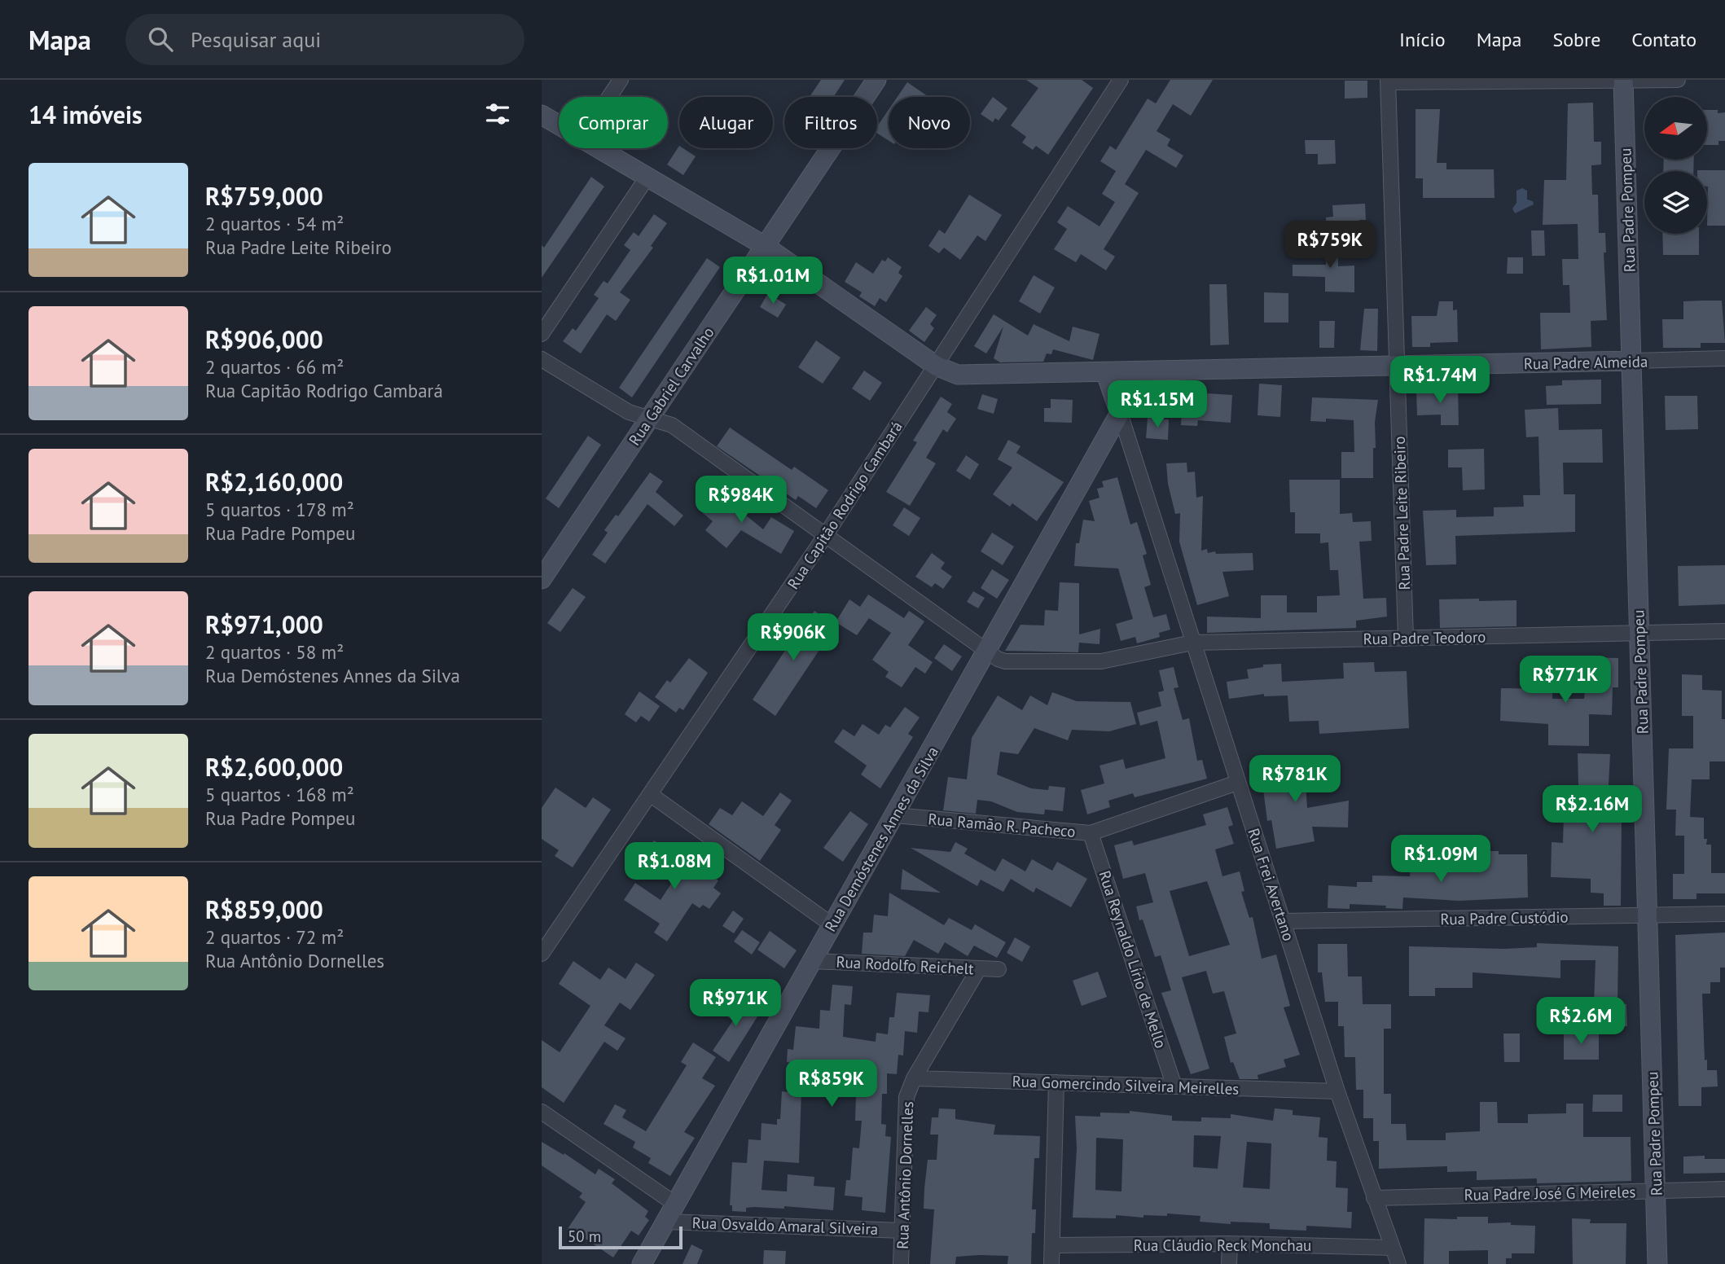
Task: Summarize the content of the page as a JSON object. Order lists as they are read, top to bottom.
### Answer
{
  "streets": {
    "street": [
      "Rua Padre Pompeu",
      "Rua Padre Almeida",
      "Rua Gabriel Carvalho",
      "Rua Capitão Rodrigo Cambará",
      "Rua Padre Leite Ribeiro",
      "Rua Padre Teodoro",
      "Rua Ramão R. Pacheco",
      "Rua Demóstenes Annes da Silva",
      "Rua Frei Avertano",
      "Rua Padre Custódio",
      "Rua Reynaldo Lírio de Mello",
      "Rua Rodolfo Reichelt",
      "Rua Gomercindo Silveira Meirelles",
      "Rua Antônio Dornelles",
      "Rua Padre José G Meireles",
      "Rua Osvaldo Amaral Silveira",
      "Rua Cláudio Reck Monchau"
    ]
  },
  "crossings": [
    ["Rua Padre Pompeu", "Rua Padre Almeida"],
    ["Rua Padre Pompeu", "Rua Padre Teodoro"],
    ["Rua Padre Pompeu", "Rua Padre Custódio"],
    ["Rua Padre Pompeu", "Rua Padre José G Meireles"],
    ["Rua Padre Almeida", "Rua Gabriel Carvalho"],
    ["Rua Padre Almeida", "Rua Capitão Rodrigo Cambará"],
    ["Rua Padre Almeida", "Rua Padre Leite Ribeiro"],
    ["Rua Padre Almeida", "Rua Frei Avertano"],
    ["Rua Gabriel Carvalho", "Rua Padre Teodoro"],
    ["Rua Capitão Rodrigo Cambará", "Rua Padre Teodoro"],
    ["Rua Padre Leite Ribeiro", "Rua Padre Teodoro"],
    ["Rua Padre Teodoro", "Rua Demóstenes Annes da Silva"],
    ["Rua Padre Teodoro", "Rua Frei Avertano"],
    ["Rua Ramão R. Pacheco", "Rua Demóstenes Annes da Silva"],
    ["Rua Ramão R. Pacheco", "Rua Frei Avertano"],
    ["Rua Ramão R. Pacheco", "Rua Reynaldo Lírio de Mello"],
    ["Rua Demóstenes Annes da Silva", "Rua Frei Avertano"],
    ["Rua Demóstenes Annes da Silva", "Rua Rodolfo Reichelt"],
    ["Rua Demóstenes Annes da Silva", "Rua Osvaldo Amaral Silveira"],
    ["Rua Frei Avertano", "Rua Padre Custódio"],
    ["Rua Frei Avertano", "Rua Gomercindo Silveira Meirelles"],
    ["Rua Frei Avertano", "Rua Padre José G Meireles"],
    ["Rua Frei Avertano", "Rua Cláudio Reck Monchau"],
    ["Rua Reynaldo Lírio de Mello", "Rua Gomercindo Silveira Meirelles"],
    ["Rua Rodolfo Reichelt", "Rua Antônio Dornelles"],
    ["Rua Gomercindo Silveira Meirelles", "Rua Antônio Dornelles"],
    ["Rua Antônio Dornelles", "Rua Osvaldo Amaral Silveira"]
  ],
  "scale_bar": "50 m",
  "north": "left",
  "page": {
    "header": "Mapa",
    "search": "Pesquisar aqui",
    "nav": [
      "Início",
      "Mapa",
      "Sobre",
      "Contato"
    ],
    "heading": "14 imóveis",
    "chip": [
      "Comprar",
      "Alugar",
      "Filtros",
      "Novo"
    ],
    "list": [
      {
        "name": "R$759,000",
        "note": "2 quartos · 54 m² · Rua Padre Leite Ribeiro"
      },
      {
        "name": "R$906,000",
        "note": "2 quartos · 66 m² · Rua Capitão Rodrigo Cambará"
      },
      {
        "name": "R$2,160,000",
        "note": "5 quartos · 178 m² · Rua Padre Pompeu"
      },
      {
        "name": "R$971,000",
        "note": "2 quartos · 58 m² · Rua Demóstenes Annes da Silva"
      },
      {
        "name": "R$2,600,000",
        "note": "5 quartos · 168 m² · Rua Padre Pompeu"
      },
      {
        "name": "R$859,000",
        "note": "2 quartos · 72 m² · Rua Antônio Dornelles"
      }
    ],
    "price": [
      "R$759K",
      "R$1.01M",
      "R$1.74M",
      "R$1.15M",
      "R$984K",
      "R$906K",
      "R$771K",
      "R$781K",
      "R$2.16M",
      "R$1.09M",
      "R$1.08M",
      "R$971K",
      "R$2.6M",
      "R$859K"
    ],
    "scale": "50 m"
  }
}
